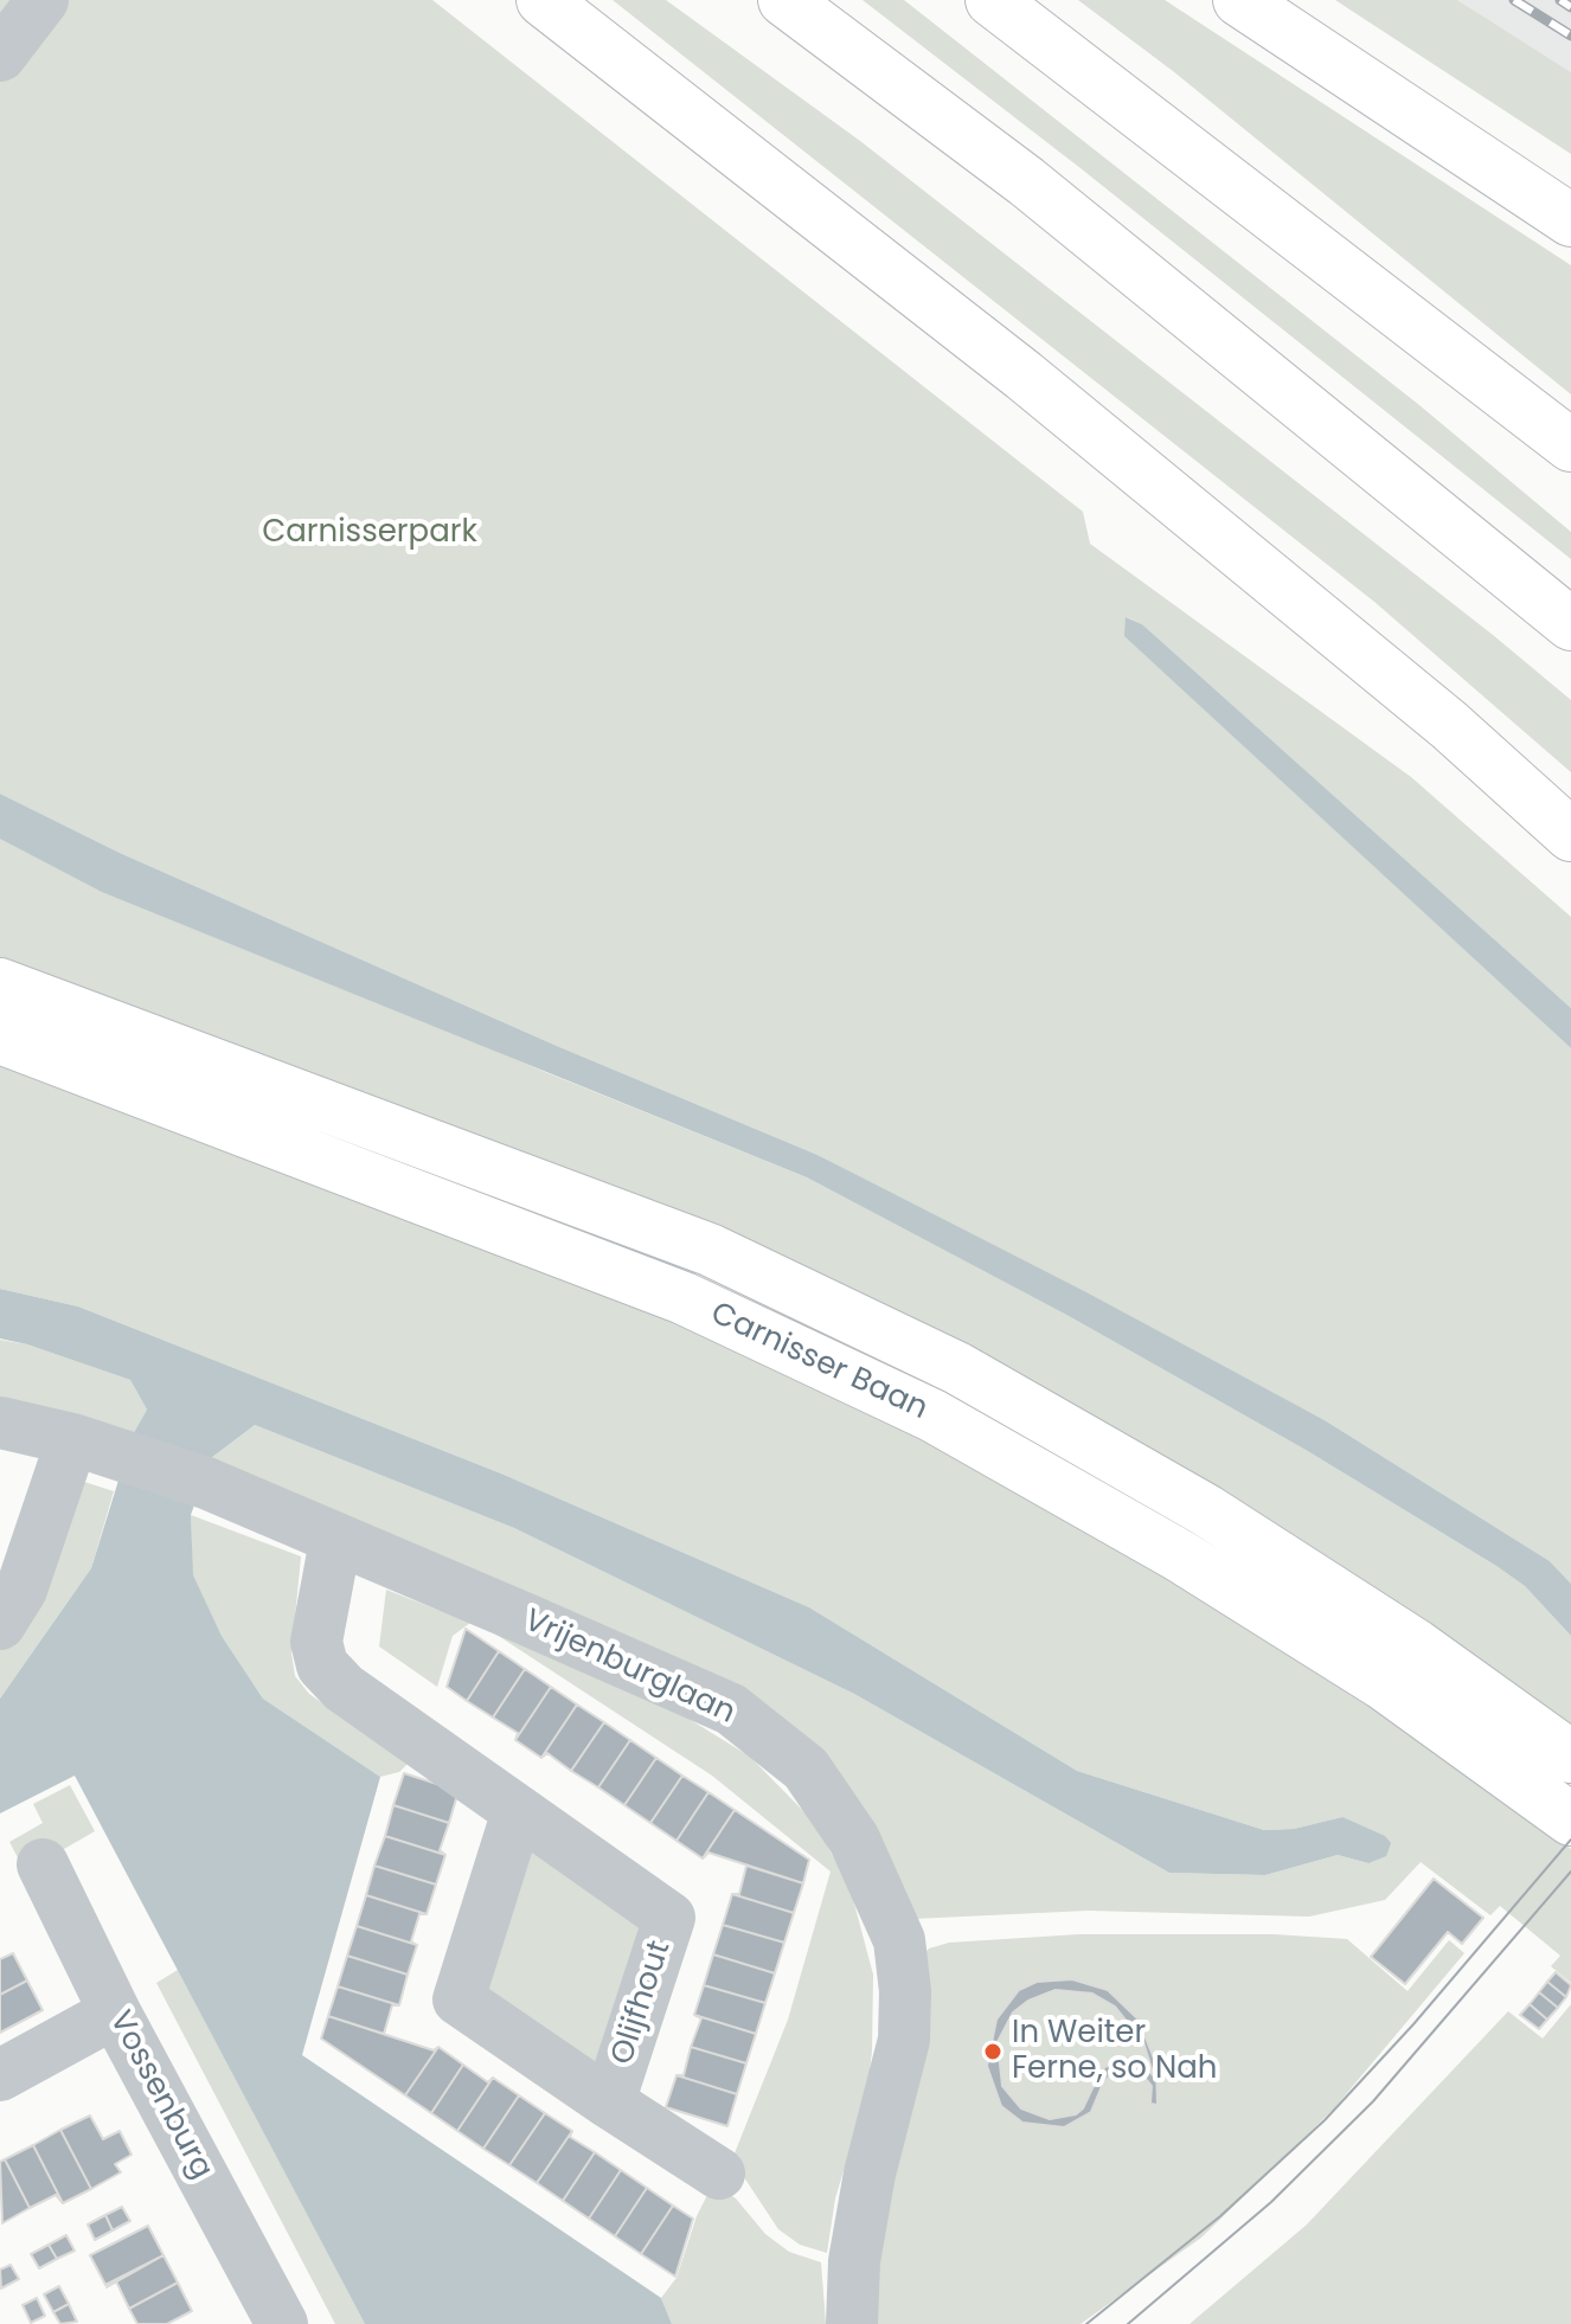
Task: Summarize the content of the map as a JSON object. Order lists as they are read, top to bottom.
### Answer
{
  "streets": {
    "main road": ["Carnisser Baan"],
    "street": ["Vrijenburglaan", "Olijfhout", "Vossenburg"]
  },
  "crossings": [
    ["Vrijenburglaan", "Olijfhout"]
  ],
  "parks": ["Carnisserpark"],
  "places": ["In Weiter Ferne, so Nah"]
}
